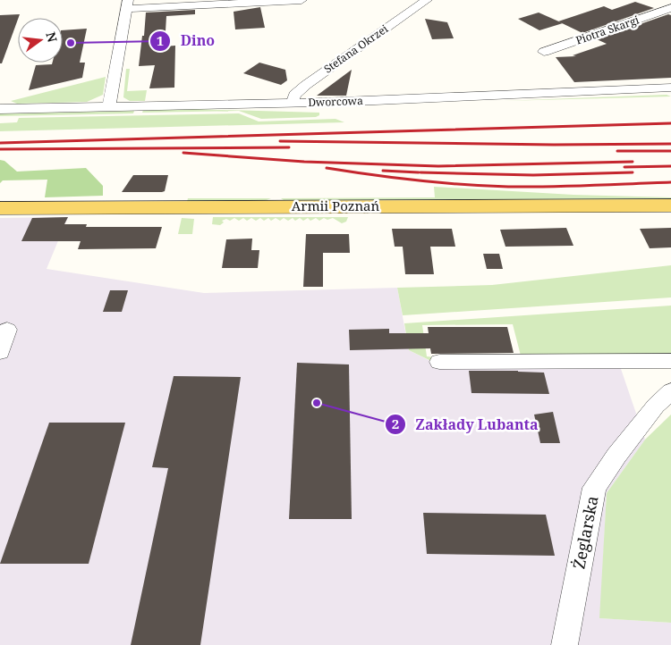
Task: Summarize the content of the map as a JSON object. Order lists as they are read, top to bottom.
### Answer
{
  "streets": {
    "main road": ["Armii Poznań"],
    "street": [
      "Piotra Skargi",
      "Stefana Okrzei",
      "Dworcowa",
      "Żeglarska"
    ]
  },
  "crossings": [
    ["Stefana Okrzei", "Dworcowa"]
  ],
  "places": ["Dino", "Zakłady Lubanta"],
  "north": "right"
}
